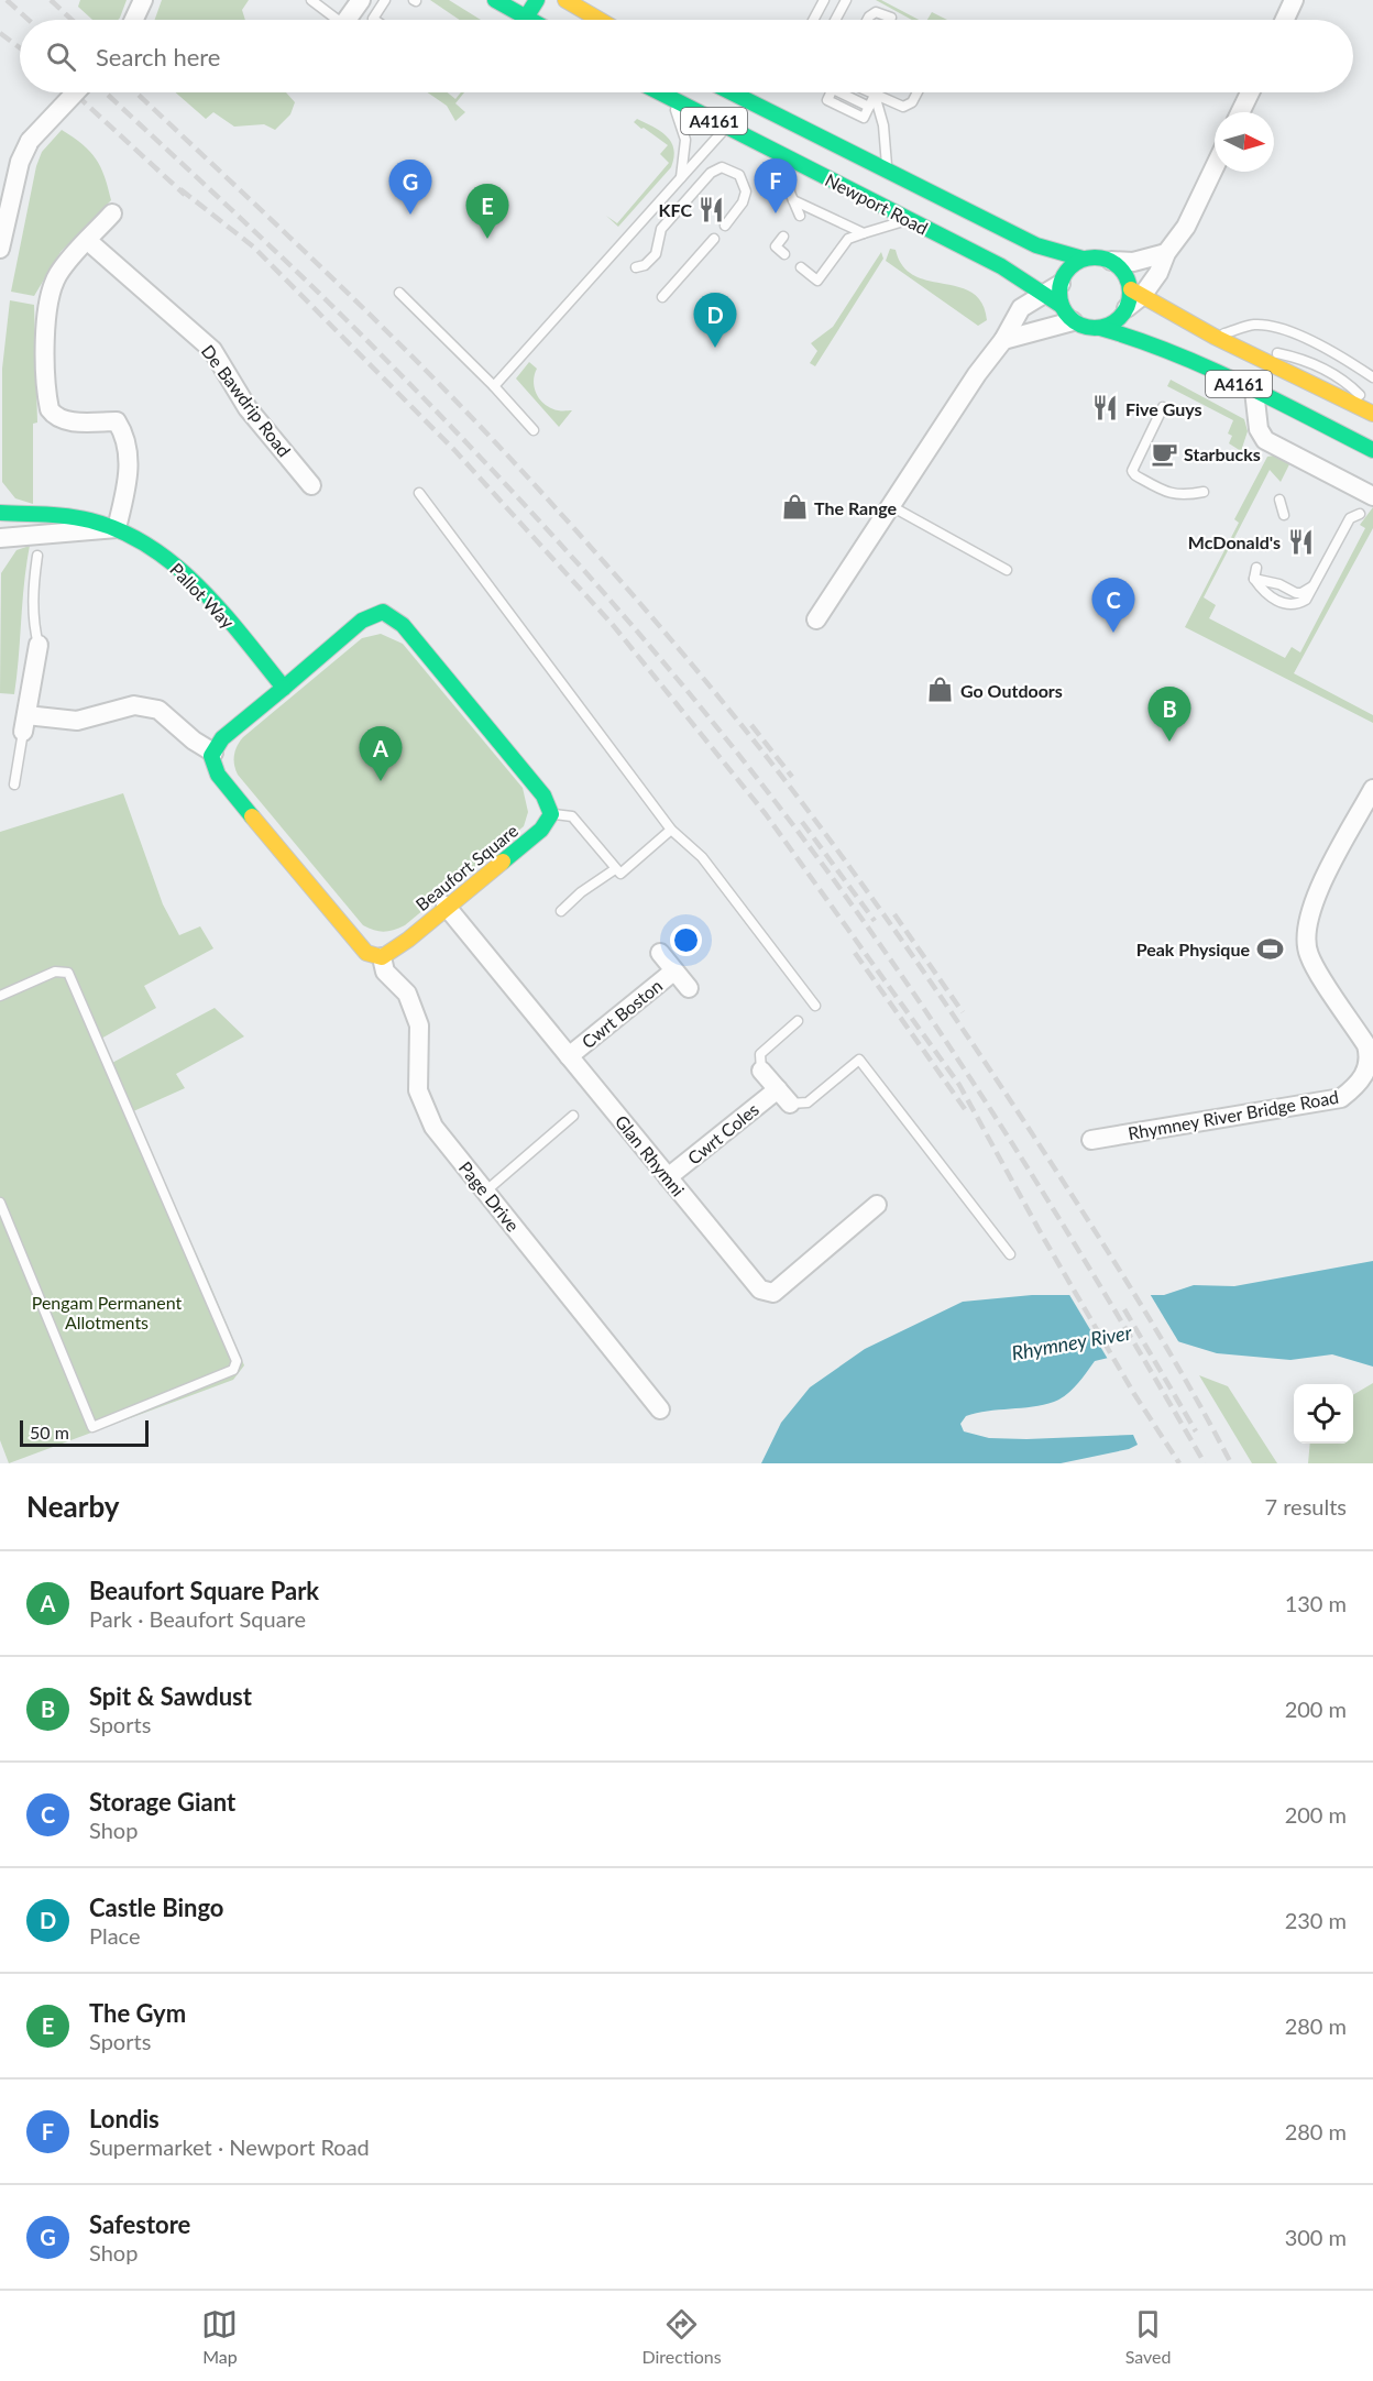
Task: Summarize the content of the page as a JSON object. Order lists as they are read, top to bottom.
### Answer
{
  "streets": {
    "main road": [
      "A4161",
      "Newport Road",
      "Pallot Way",
      "Beaufort Square"
    ],
    "street": [
      "De Bawdrip Road",
      "Cwrt Boston",
      "Rhymney River Bridge Road",
      "Cwrt Coles",
      "Glan Rhymni",
      "Page Drive"
    ]
  },
  "crossings": [
    ["A4161", "Newport Road"],
    ["Beaufort Square", "Glan Rhymni"],
    ["Beaufort Square", "Page Drive"],
    ["Cwrt Boston", "Glan Rhymni"],
    ["Cwrt Coles", "Glan Rhymni"]
  ],
  "water": ["Rhymney River"],
  "parks": ["Pengam Permanent Allotments"],
  "places": {
    "restaurant": ["KFC", "Five Guys", "McDonald's"],
    "cafe": ["Starbucks"],
    "shop": ["The Range", "Go Outdoors"],
    "sports": ["Peak Physique"]
  },
  "scale_bar": "50 m",
  "north": "right",
  "page": {
    "search": "Search here",
    "pins": [
      "F",
      "G",
      "E",
      "D",
      "C",
      "B",
      "A"
    ],
    "scale": "50 m",
    "heading": ["Nearby", "7 results"],
    "list": [
      {
        "mark": "A",
        "name": "Beaufort Square Park",
        "note": "Park · Beaufort Square",
        "value": "130 m"
      },
      {
        "mark": "B",
        "name": "Spit & Sawdust",
        "note": "Sports",
        "value": "200 m"
      },
      {
        "mark": "C",
        "name": "Storage Giant",
        "note": "Shop",
        "value": "200 m"
      },
      {
        "mark": "D",
        "name": "Castle Bingo",
        "note": "Place",
        "value": "230 m"
      },
      {
        "mark": "E",
        "name": "The Gym",
        "note": "Sports",
        "value": "280 m"
      },
      {
        "mark": "F",
        "name": "Londis",
        "note": "Supermarket · Newport Road",
        "value": "280 m"
      },
      {
        "mark": "G",
        "name": "Safestore",
        "note": "Shop",
        "value": "300 m"
      }
    ],
    "nav": ["Map", "Directions", "Saved"]
  }
}
